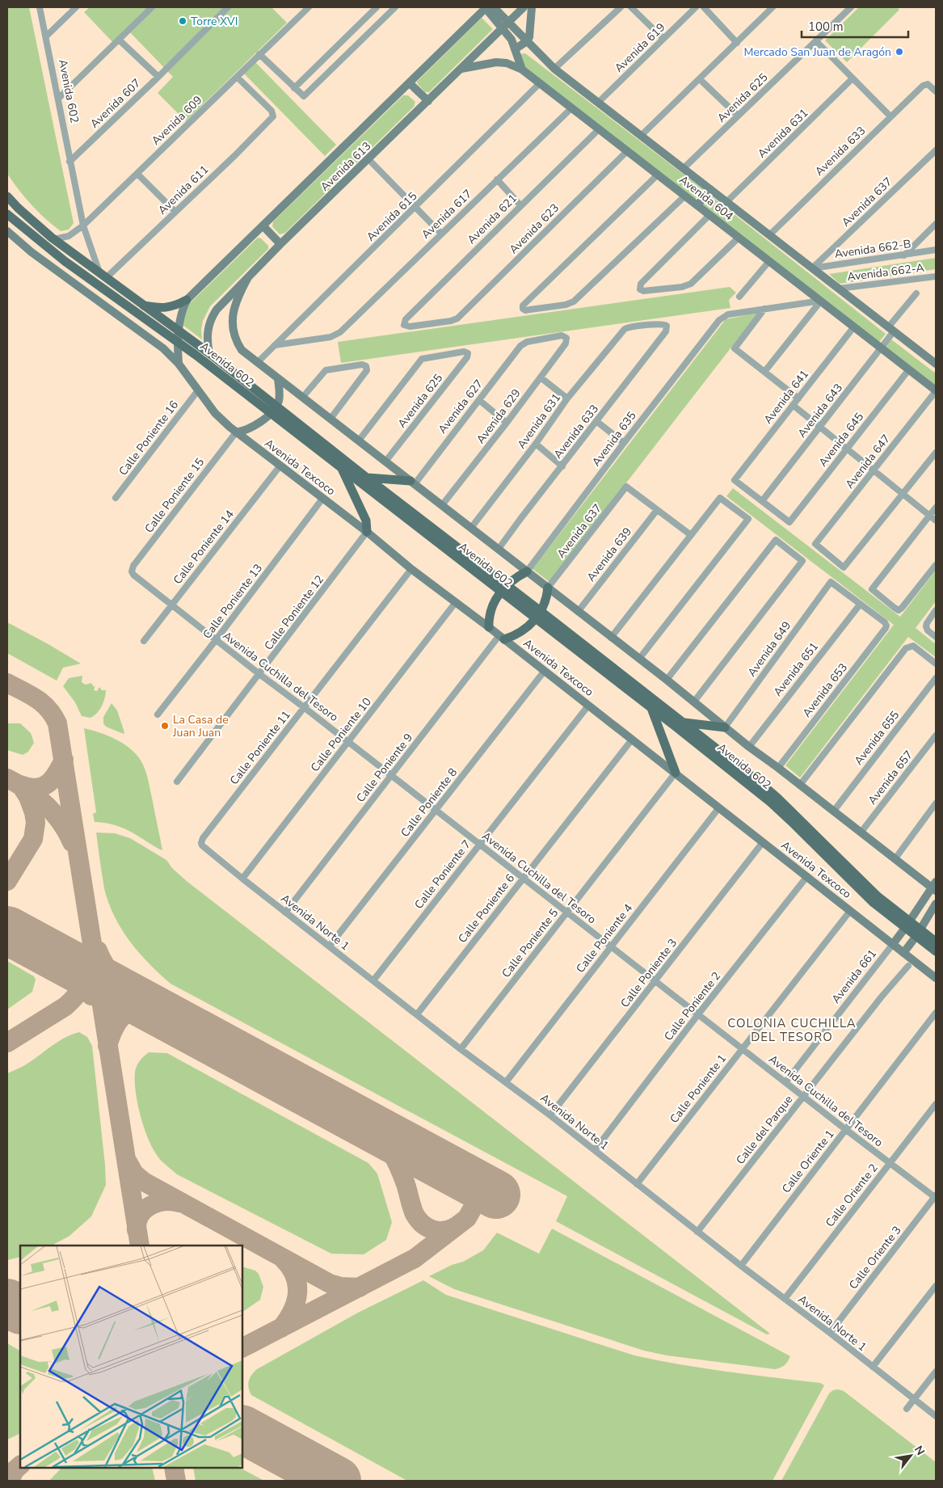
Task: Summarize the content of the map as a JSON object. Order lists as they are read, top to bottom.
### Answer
{
  "streets": {
    "main road": ["Avenida 602"],
    "street": [
      "Avenida 619",
      "Avenida 625",
      "Avenida 607",
      "Avenida 609",
      "Avenida 631",
      "Avenida 633",
      "Avenida 613",
      "Avenida 611",
      "Avenida 604",
      "Avenida 637",
      "Avenida 617",
      "Avenida 615",
      "Avenida 621",
      "Avenida 623",
      "Avenida 662-B",
      "Avenida 662-A",
      "Avenida 641",
      "Avenida 627",
      "Avenida 643",
      "Avenida 629",
      "Calle Poniente 16",
      "Avenida 635",
      "Avenida 645",
      "Avenida 647",
      "Avenida Texcoco",
      "Calle Poniente 15",
      "Calle Poniente 14",
      "Avenida 639",
      "Calle Poniente 13",
      "Calle Poniente 12",
      "Avenida 649",
      "Avenida 651",
      "Avenida Cuchilla del Tesoro",
      "Avenida 653",
      "Calle Poniente 10",
      "Avenida 655",
      "Calle Poniente 11",
      "Calle Poniente 9",
      "Avenida 657",
      "Calle Poniente 8",
      "Calle Poniente 7",
      "Calle Poniente 6",
      "Avenida Norte 1",
      "Calle Poniente 4",
      "Calle Poniente 5",
      "Calle Poniente 3",
      "Avenida 661",
      "Calle Poniente 2",
      "Calle Poniente 1",
      "Calle del Parque",
      "Calle Oriente 1",
      "Calle Oriente 2",
      "Calle Oriente 3"
    ]
  },
  "crossings": [
    ["Avenida 619", "Avenida 604"],
    ["Avenida 602", "Avenida 625"],
    ["Avenida 602", "Avenida 607"],
    ["Avenida 602", "Avenida 609"],
    ["Avenida 602", "Avenida 631"],
    ["Avenida 602", "Avenida 633"],
    ["Avenida 602", "Avenida 613"],
    ["Avenida 602", "Avenida 611"],
    ["Avenida 602", "Avenida 637"],
    ["Avenida 602", "Avenida 615"],
    ["Avenida 602", "Avenida 627"],
    ["Avenida 602", "Avenida 629"],
    ["Avenida 602", "Avenida 635"],
    ["Avenida 602", "Avenida 639"],
    ["Avenida 602", "Avenida 649"],
    ["Avenida 602", "Avenida 651"],
    ["Avenida 602", "Avenida 653"],
    ["Avenida 602", "Avenida 655"],
    ["Avenida 602", "Avenida 657"],
    ["Avenida 602", "Avenida 661"],
    ["Avenida 625", "Avenida 604"],
    ["Avenida 609", "Avenida 611"],
    ["Avenida 631", "Avenida 633"],
    ["Avenida 631", "Avenida 604"],
    ["Avenida 633", "Avenida 604"],
    ["Avenida 613", "Avenida 604"],
    ["Avenida 604", "Avenida 637"],
    ["Avenida 604", "Avenida 617"],
    ["Avenida 604", "Avenida 615"],
    ["Avenida 604", "Avenida 621"],
    ["Avenida 604", "Avenida 623"],
    ["Avenida 604", "Avenida 662-B"],
    ["Avenida 604", "Avenida 662-A"],
    ["Avenida 604", "Avenida 641"],
    ["Avenida 604", "Avenida 643"],
    ["Avenida 604", "Avenida 645"],
    ["Avenida 604", "Avenida 647"],
    ["Avenida 637", "Avenida 662-B"],
    ["Avenida 637", "Avenida 639"],
    ["Avenida 617", "Avenida 615"],
    ["Avenida 621", "Avenida 623"],
    ["Avenida 641", "Avenida 643"],
    ["Avenida 641", "Avenida 645"],
    ["Avenida 627", "Avenida 629"],
    ["Avenida 643", "Avenida 645"],
    ["Calle Poniente 16", "Avenida Texcoco"],
    ["Avenida Texcoco", "Calle Poniente 15"],
    ["Avenida Texcoco", "Calle Poniente 14"],
    ["Avenida Texcoco", "Calle Poniente 13"],
    ["Avenida Texcoco", "Calle Poniente 12"],
    ["Avenida Texcoco", "Calle Poniente 10"],
    ["Avenida Texcoco", "Calle Poniente 11"],
    ["Avenida Texcoco", "Calle Poniente 9"],
    ["Avenida Texcoco", "Calle Poniente 8"],
    ["Avenida Texcoco", "Calle Poniente 7"],
    ["Avenida Texcoco", "Calle Poniente 6"],
    ["Avenida Texcoco", "Calle Poniente 4"],
    ["Avenida Texcoco", "Calle Poniente 5"],
    ["Avenida Texcoco", "Calle Poniente 3"],
    ["Avenida Texcoco", "Avenida 661"],
    ["Avenida Texcoco", "Calle Poniente 2"],
    ["Avenida Texcoco", "Calle Poniente 1"],
    ["Calle Poniente 15", "Avenida Cuchilla del Tesoro"],
    ["Calle Poniente 14", "Avenida Cuchilla del Tesoro"],
    ["Calle Poniente 13", "Avenida Cuchilla del Tesoro"],
    ["Calle Poniente 12", "Avenida Cuchilla del Tesoro"],
    ["Avenida 649", "Avenida 651"],
    ["Avenida 649", "Avenida 653"],
    ["Avenida 651", "Avenida 653"],
    ["Avenida Cuchilla del Tesoro", "Calle Poniente 10"],
    ["Avenida Cuchilla del Tesoro", "Calle Poniente 11"],
    ["Avenida Cuchilla del Tesoro", "Calle Poniente 9"],
    ["Avenida Cuchilla del Tesoro", "Calle Poniente 8"],
    ["Avenida Cuchilla del Tesoro", "Calle Poniente 7"],
    ["Avenida Cuchilla del Tesoro", "Calle Poniente 6"],
    ["Avenida Cuchilla del Tesoro", "Calle Poniente 4"],
    ["Avenida Cuchilla del Tesoro", "Calle Poniente 5"],
    ["Avenida Cuchilla del Tesoro", "Calle Poniente 3"],
    ["Avenida Cuchilla del Tesoro", "Avenida 661"],
    ["Avenida Cuchilla del Tesoro", "Calle Poniente 2"],
    ["Avenida Cuchilla del Tesoro", "Calle Poniente 1"],
    ["Avenida Cuchilla del Tesoro", "Calle del Parque"],
    ["Avenida Cuchilla del Tesoro", "Calle Oriente 1"],
    ["Avenida Cuchilla del Tesoro", "Calle Oriente 2"],
    ["Avenida Cuchilla del Tesoro", "Calle Oriente 3"],
    ["Calle Poniente 10", "Avenida Norte 1"],
    ["Calle Poniente 11", "Avenida Norte 1"],
    ["Calle Poniente 9", "Avenida Norte 1"],
    ["Calle Poniente 8", "Avenida Norte 1"],
    ["Calle Poniente 7", "Avenida Norte 1"],
    ["Calle Poniente 6", "Avenida Norte 1"],
    ["Avenida Norte 1", "Calle Poniente 4"],
    ["Avenida Norte 1", "Calle Poniente 5"],
    ["Avenida Norte 1", "Calle Poniente 3"],
    ["Avenida Norte 1", "Calle Poniente 2"],
    ["Avenida Norte 1", "Calle Poniente 1"],
    ["Avenida Norte 1", "Calle del Parque"],
    ["Avenida Norte 1", "Calle Oriente 1"],
    ["Avenida Norte 1", "Calle Oriente 2"],
    ["Avenida Norte 1", "Calle Oriente 3"]
  ],
  "districts": ["COLONIA CUCHILLA DEL TESORO"],
  "places": ["Torre XVI", "Mercado San Juan de Aragón", "La Casa de Juan Juan"],
  "scale_bar": "100 m",
  "north": "top right"
}
